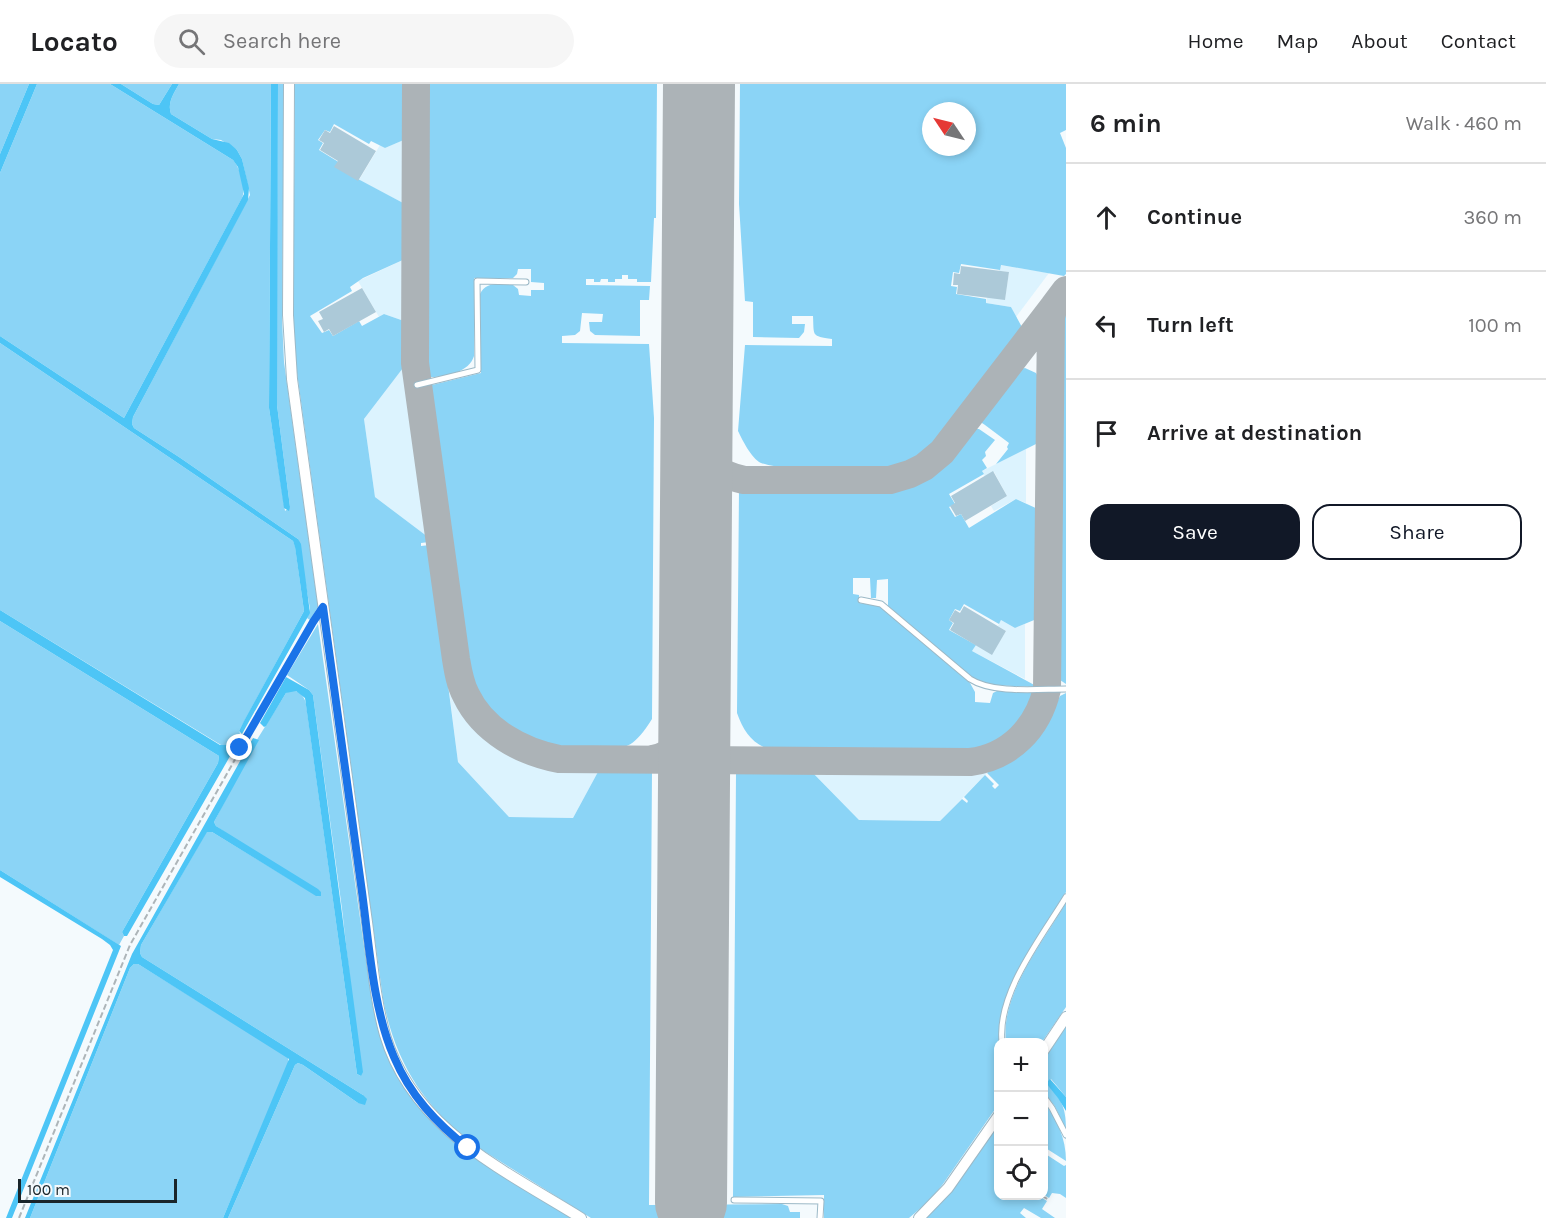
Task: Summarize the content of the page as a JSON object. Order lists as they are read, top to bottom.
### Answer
{
  "scale_bar": "100 m",
  "north": "top left",
  "page": {
    "header": "Locato",
    "search": "Search here",
    "nav": [
      "Home",
      "Map",
      "About",
      "Contact"
    ],
    "heading": ["6 min", "Walk · 460 m"],
    "list": [
      ["Continue", "360 m"],
      ["Turn left", "100 m"],
      "Arrive at destination"
    ],
    "buttons": ["Save", "Share"],
    "map_buttons": ["+", "−"],
    "scale": "100 m"
  }
}
